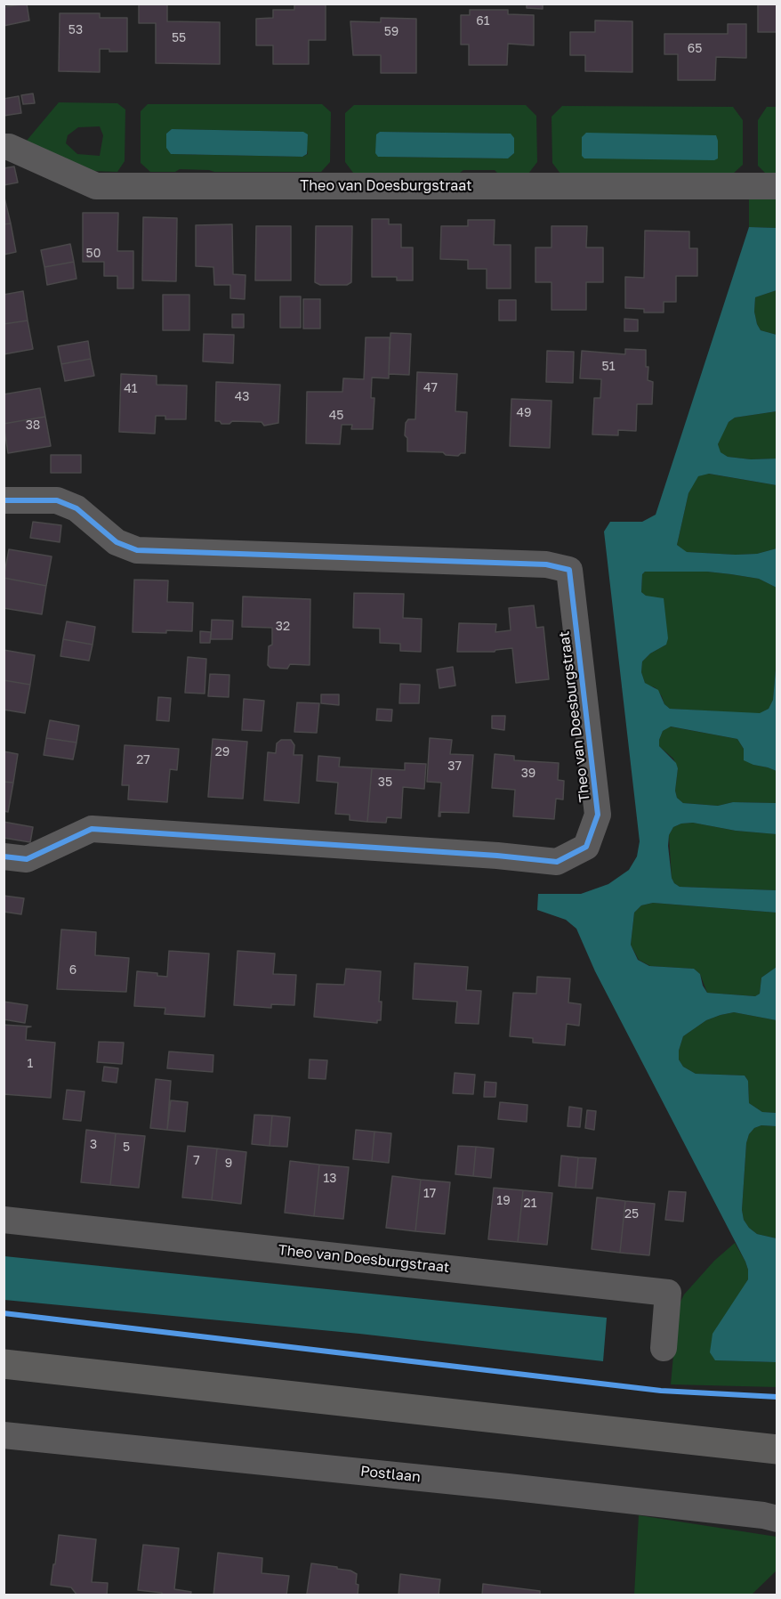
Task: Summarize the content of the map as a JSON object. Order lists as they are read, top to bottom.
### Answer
{
  "streets": {
    "street": ["Theo van Doesburgstraat", "Postlaan"]
  },
  "house_numbers": [
    "61",
    "53",
    "59",
    "55",
    "65",
    "50",
    "51",
    "47",
    "41",
    "43",
    "49",
    "45",
    "38",
    "32",
    "29",
    "27",
    "37",
    "39",
    "35",
    "6",
    "1",
    "3",
    "5",
    "7",
    "9",
    "13",
    "17",
    "19",
    "21",
    "25"
  ]
}
